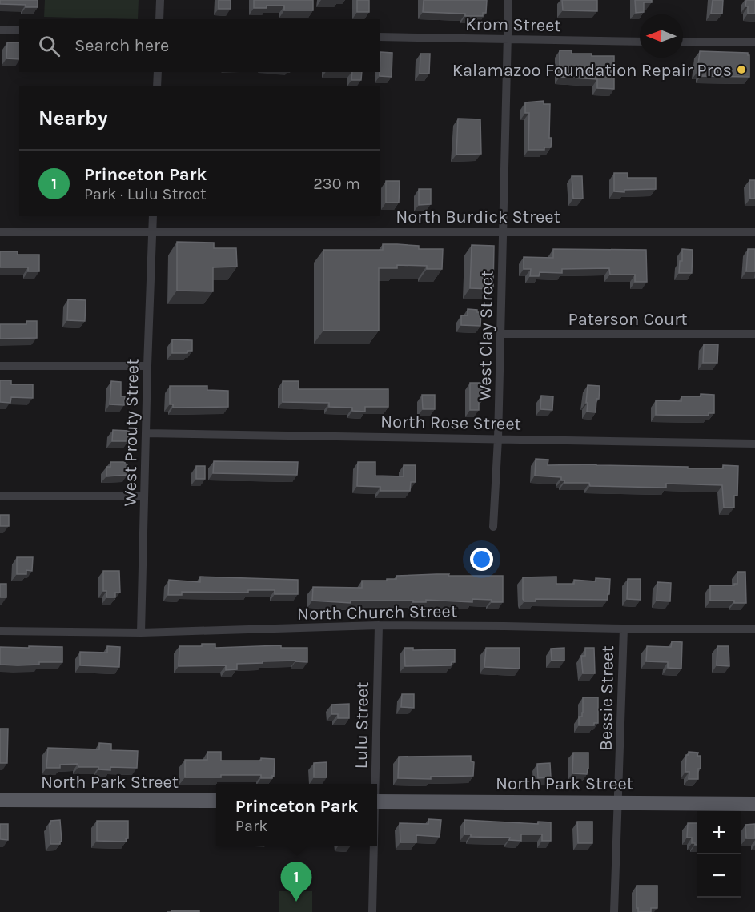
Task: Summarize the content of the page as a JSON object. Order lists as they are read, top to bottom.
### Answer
{
  "streets": {
    "main road": ["North Park Street"],
    "street": [
      "Krom Street",
      "North Burdick Street",
      "Paterson Court",
      "West Clay Street",
      "North Rose Street",
      "West Prouty Street",
      "North Church Street",
      "Bessie Street",
      "Lulu Street"
    ]
  },
  "crossings": [
    ["Krom Street", "West Clay Street"],
    ["North Burdick Street", "West Clay Street"],
    ["North Burdick Street", "West Prouty Street"],
    ["Paterson Court", "West Clay Street"],
    ["West Clay Street", "North Rose Street"],
    ["North Rose Street", "West Prouty Street"],
    ["West Prouty Street", "North Church Street"],
    ["North Church Street", "Bessie Street"],
    ["North Church Street", "Lulu Street"],
    ["Bessie Street", "North Park Street"]
  ],
  "places": ["Kalamazoo Foundation Repair Pros"],
  "north": "left",
  "page": {
    "search": "Search here",
    "heading": "Nearby",
    "list": [
      {
        "mark": "1",
        "name": "Princeton Park",
        "note": "Park · Lulu Street",
        "value": "230 m"
      }
    ],
    "popup": ["Princeton Park", "Park"],
    "map_buttons": ["+", "−"],
    "pins": "1"
  }
}
